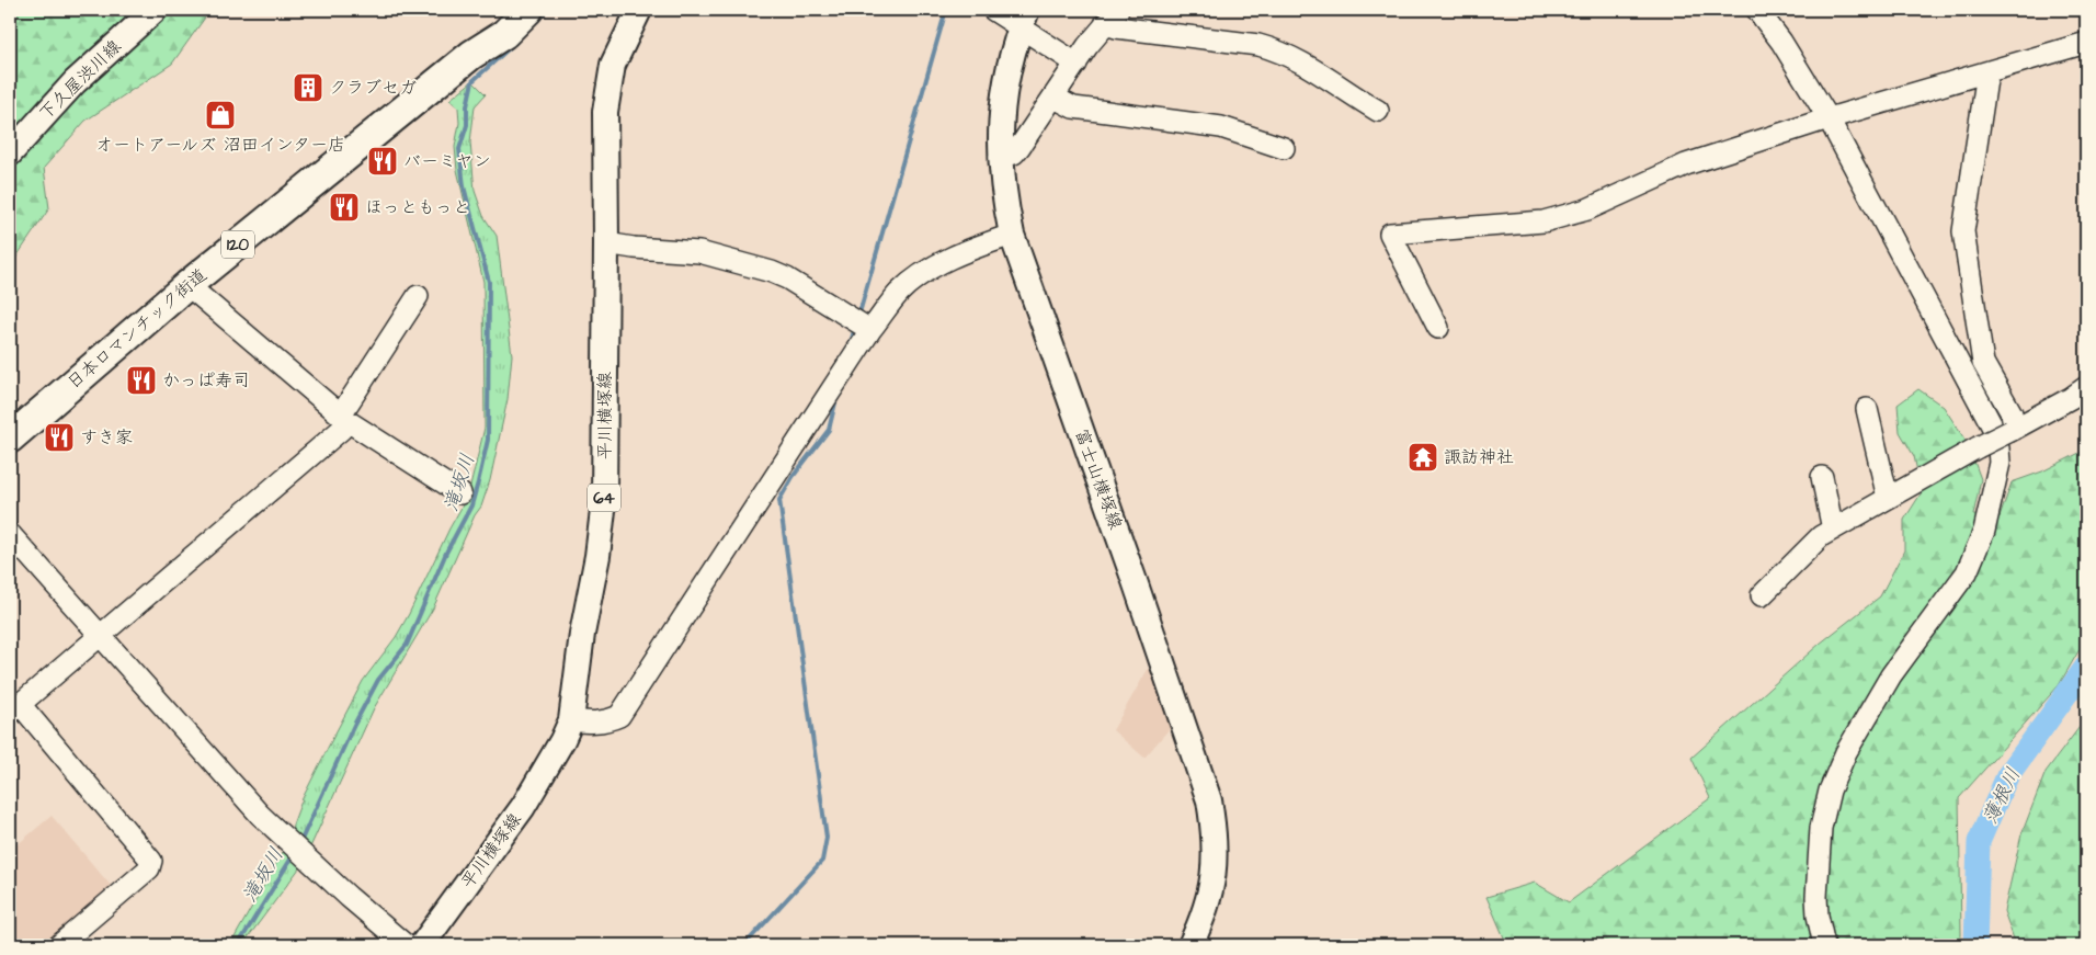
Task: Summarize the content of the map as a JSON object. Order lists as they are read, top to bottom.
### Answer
{
  "streets": {
    "highway": ["120", "日本ロマンチック街道"],
    "main road": [
      "下久屋渋川線",
      "平川横塚線",
      "富士山横塚線",
      "64"
    ]
  },
  "water": ["滝坂川", "薄根川"],
  "places": {
    "building": ["クラブセガ"],
    "shop": ["オートアールズ 沼田インター店"],
    "restaurant": [
      "バーミヤン",
      "ほっともっと",
      "かっぱ寿司",
      "すき家"
    ],
    "temple": ["諏訪神社"]
  }
}
